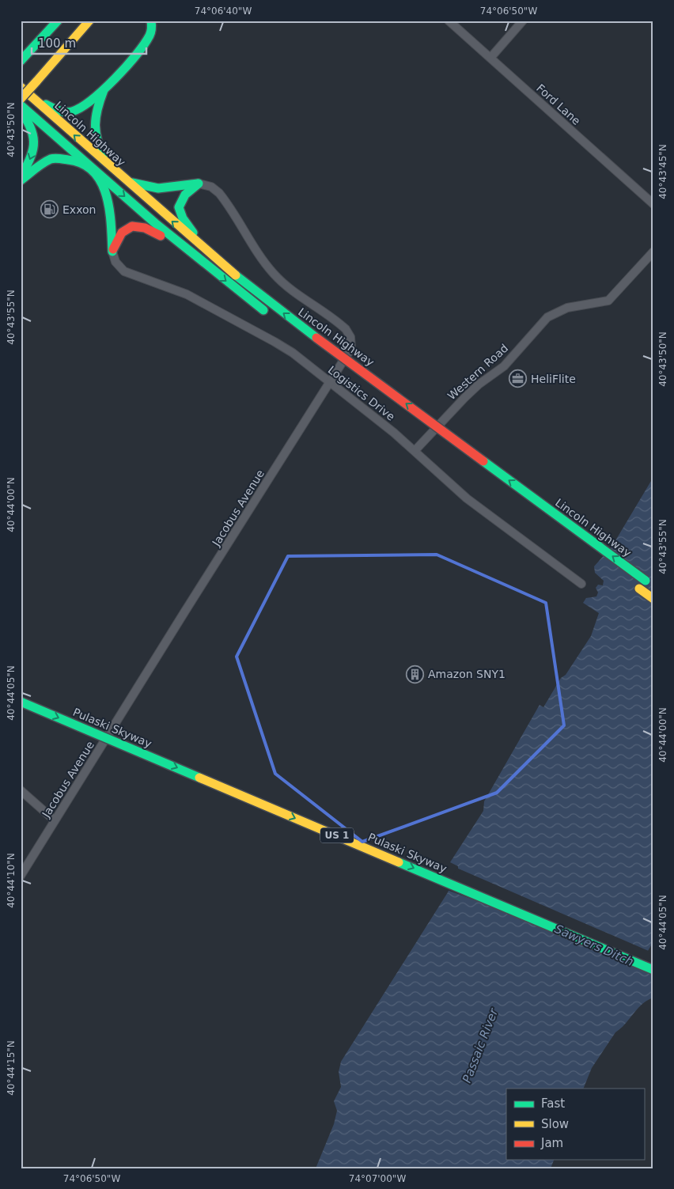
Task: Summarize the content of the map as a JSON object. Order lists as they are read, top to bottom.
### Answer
{
  "streets": {
    "main road": ["Lincoln Highway", "Pulaski Skyway", "US 1"],
    "street": [
      "Ford Lane",
      "Western Road",
      "Logistics Drive",
      "Jacobus Avenue"
    ]
  },
  "crossings": [
    ["Western Road", "Logistics Drive"],
    ["Logistics Drive", "Jacobus Avenue"]
  ],
  "water": ["Sawyers Ditch", "Passaic River"],
  "places": {
    "fuel station": ["Exxon"],
    "office": ["HeliFlite"],
    "building": ["Amazon SNY1"]
  },
  "legend": ["Fast", "Slow", "Jam"],
  "scale_bar": "100 m",
  "coordinates": [
    "74°06'40\"W",
    "74°06'50\"W",
    "40°43'50\"N",
    "40°43'45\"N",
    "40°43'55\"N",
    "40°44'00\"N",
    "40°44'05\"N",
    "40°44'10\"N",
    "40°44'15\"N",
    "74°07'00\"W"
  ]
}
